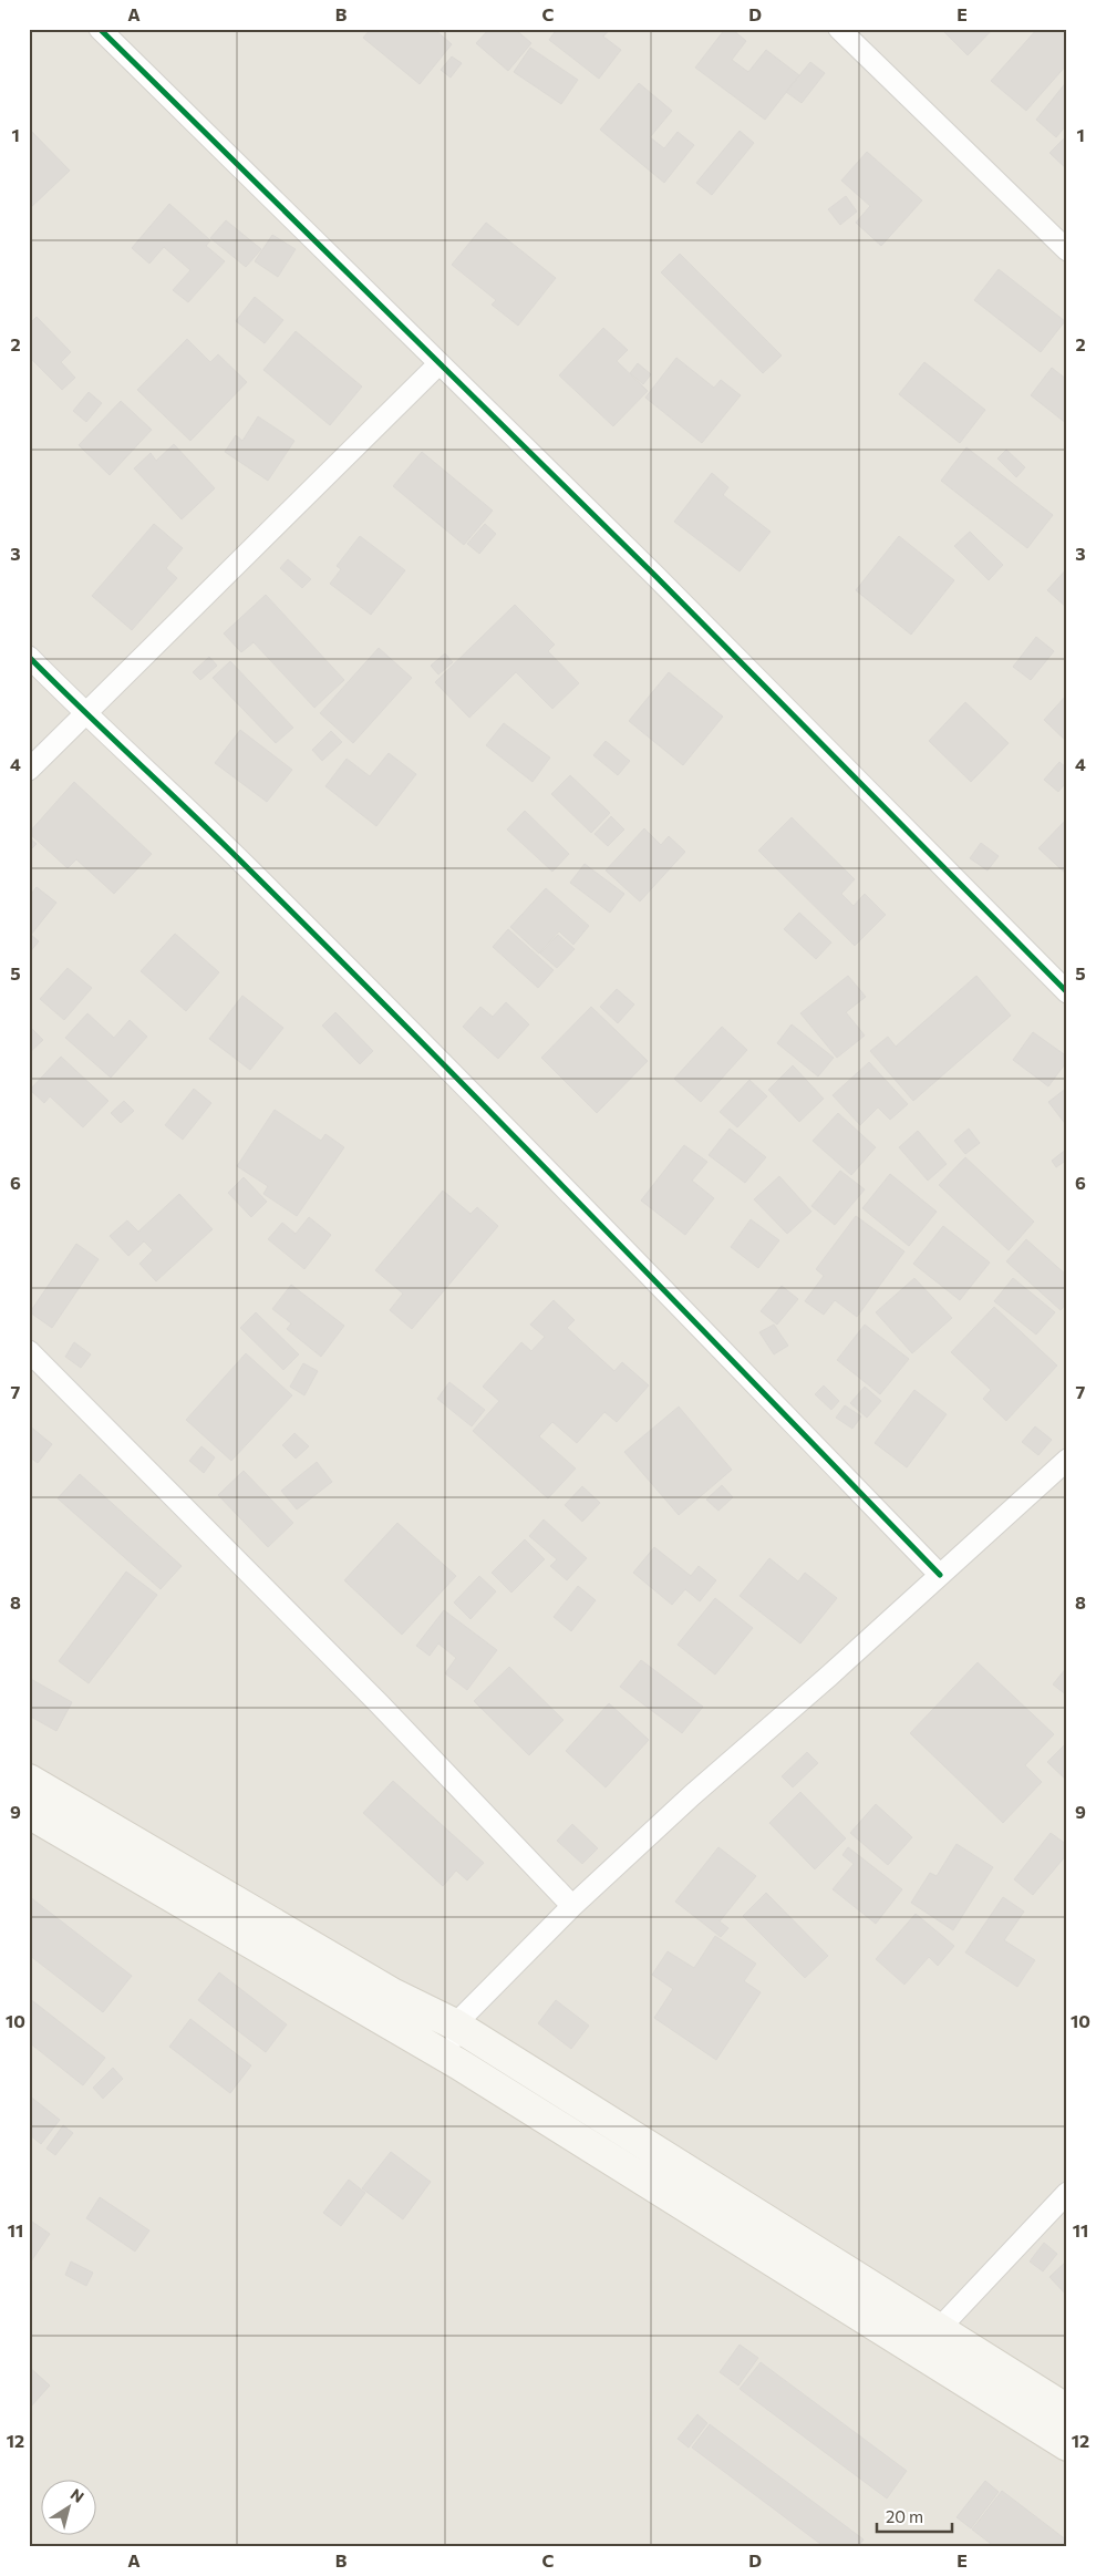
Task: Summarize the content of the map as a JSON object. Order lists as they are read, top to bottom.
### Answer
{
  "scale_bar": "20 m",
  "north": "top right",
  "grid": {
    "columns": [
      "A",
      "B",
      "C",
      "D",
      "E"
    ],
    "rows": [
      "1",
      "2",
      "3",
      "4",
      "5",
      "6",
      "7",
      "8",
      "9",
      "10",
      "11",
      "12"
    ]
  }
}
